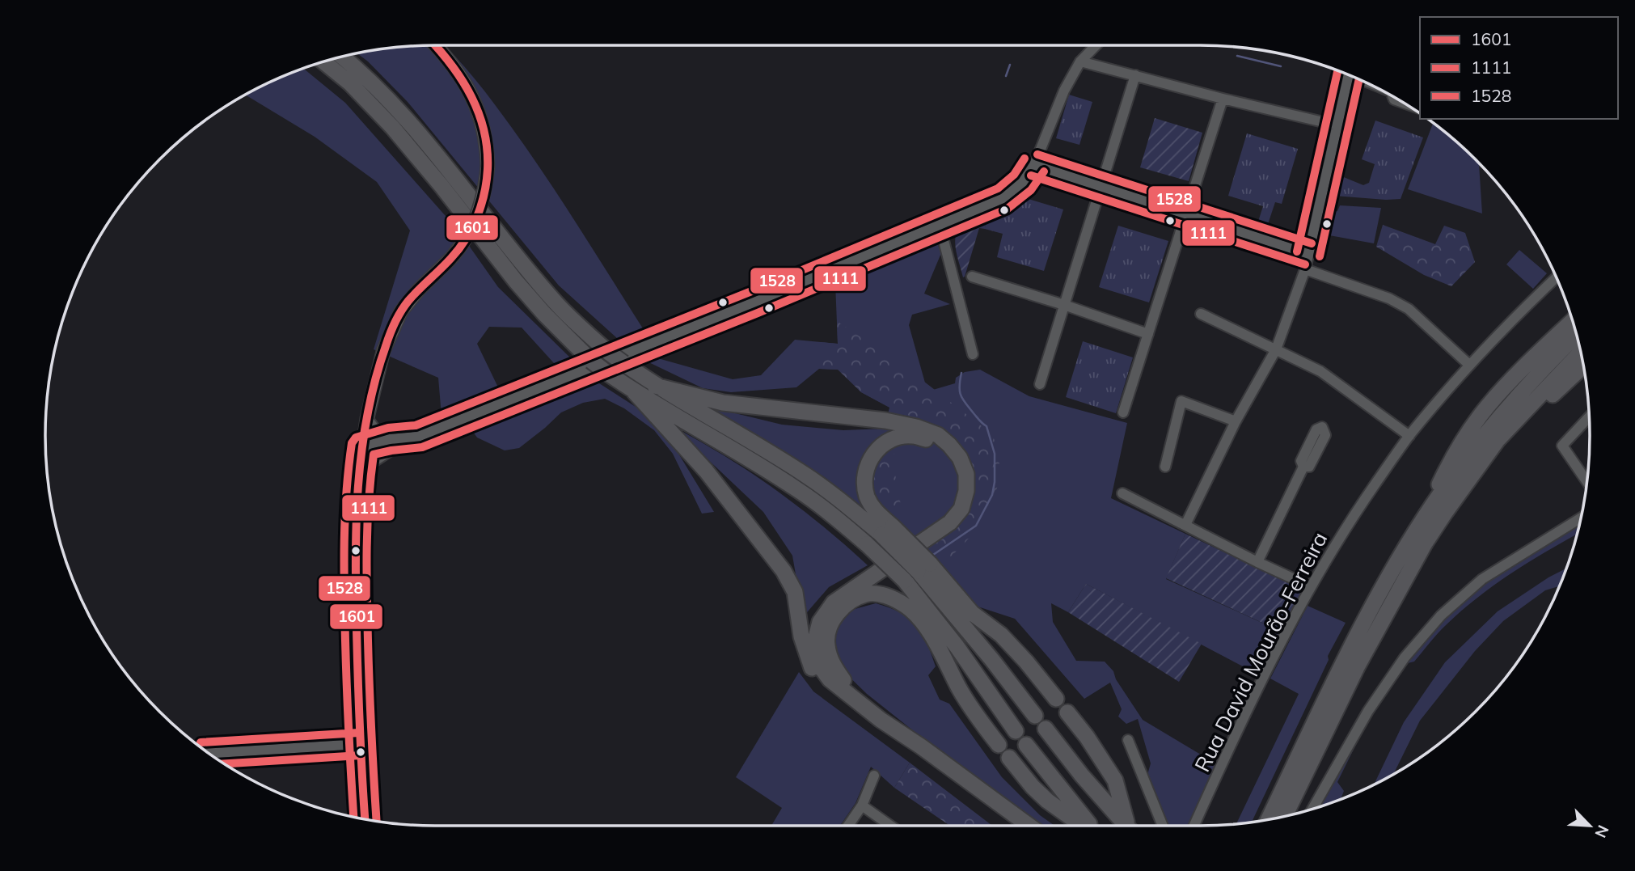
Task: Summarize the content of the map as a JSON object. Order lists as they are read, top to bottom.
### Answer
{
  "streets": {
    "street": ["Rua David Mourão-Ferreira"]
  },
  "lines": ["transit line 1601", "transit line 1528", "transit line 1111"],
  "legend": ["1601", "1111", "1528"],
  "north": "bottom right"
}
